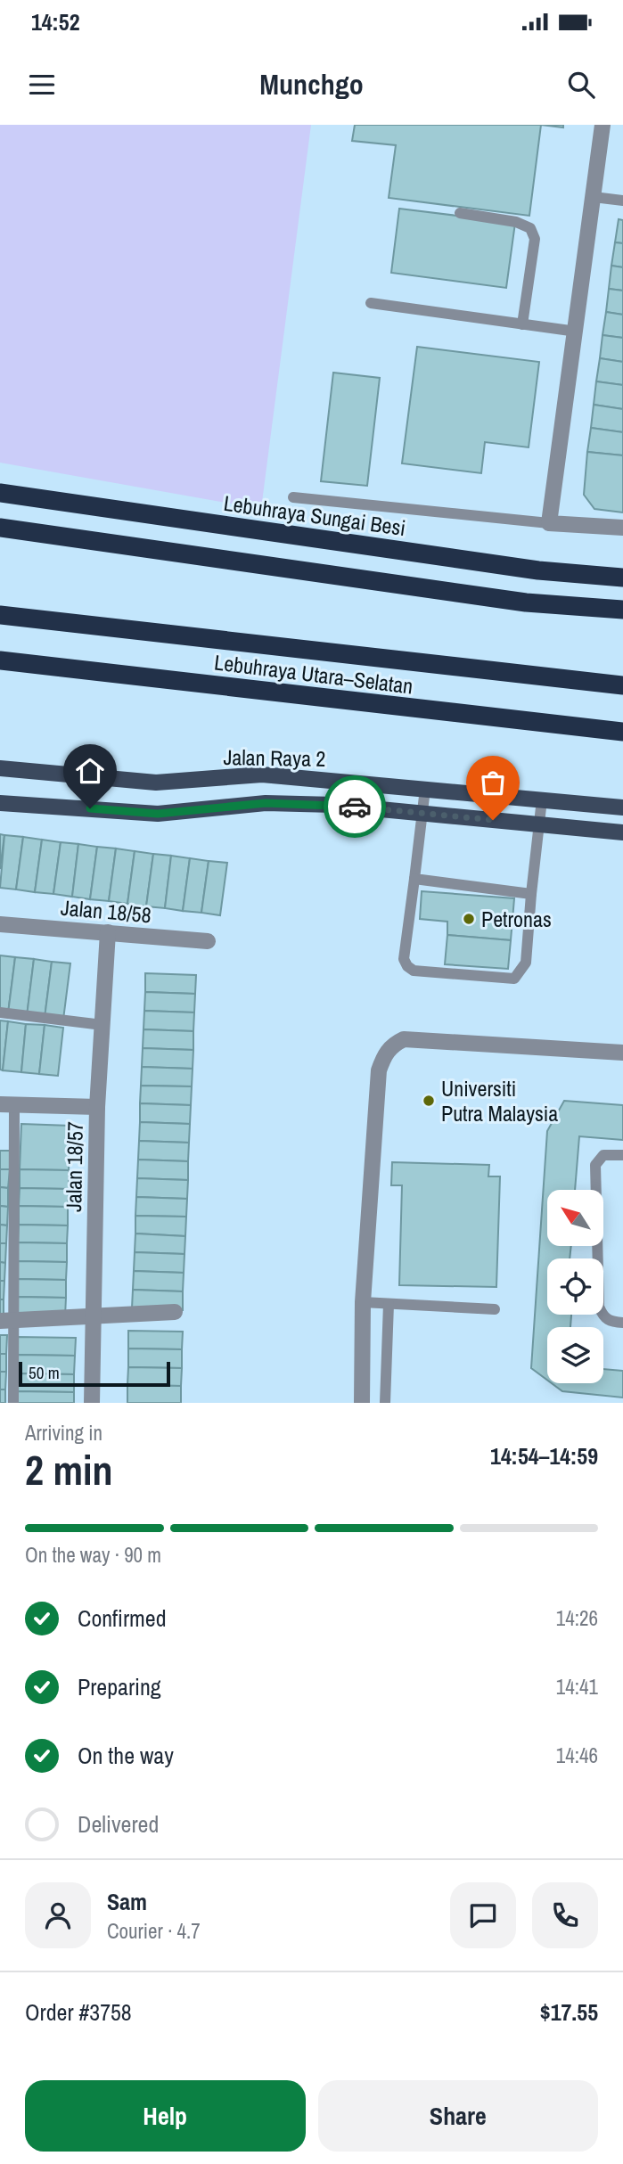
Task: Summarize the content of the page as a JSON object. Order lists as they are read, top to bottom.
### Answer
{
  "streets": {
    "highway": ["Lebuhraya Sungai Besi", "Lebuhraya Utara–Selatan"],
    "main road": ["Jalan Raya 2"],
    "street": ["Jalan 18/58", "Jalan 18/57"]
  },
  "crossings": [
    ["Jalan 18/58", "Jalan 18/57"]
  ],
  "places": ["Petronas", "Universiti Putra Malaysia"],
  "scale_bar": "50 m",
  "north": "top left",
  "page": {
    "status": "14:52",
    "header": "Munchgo",
    "scale": "50 m",
    "heading": ["2 min", "Arriving in", "14:54–14:59"],
    "panel": [
      "Sam",
      "Courier · 4.7",
      "Order #3758",
      "$17.55"
    ],
    "bar": "On the way · 90 m",
    "list": [
      ["Confirmed", "14:26"],
      ["Preparing", "14:41"],
      ["On the way", "14:46"],
      "Delivered"
    ],
    "buttons": ["Help", "Share"]
  }
}
